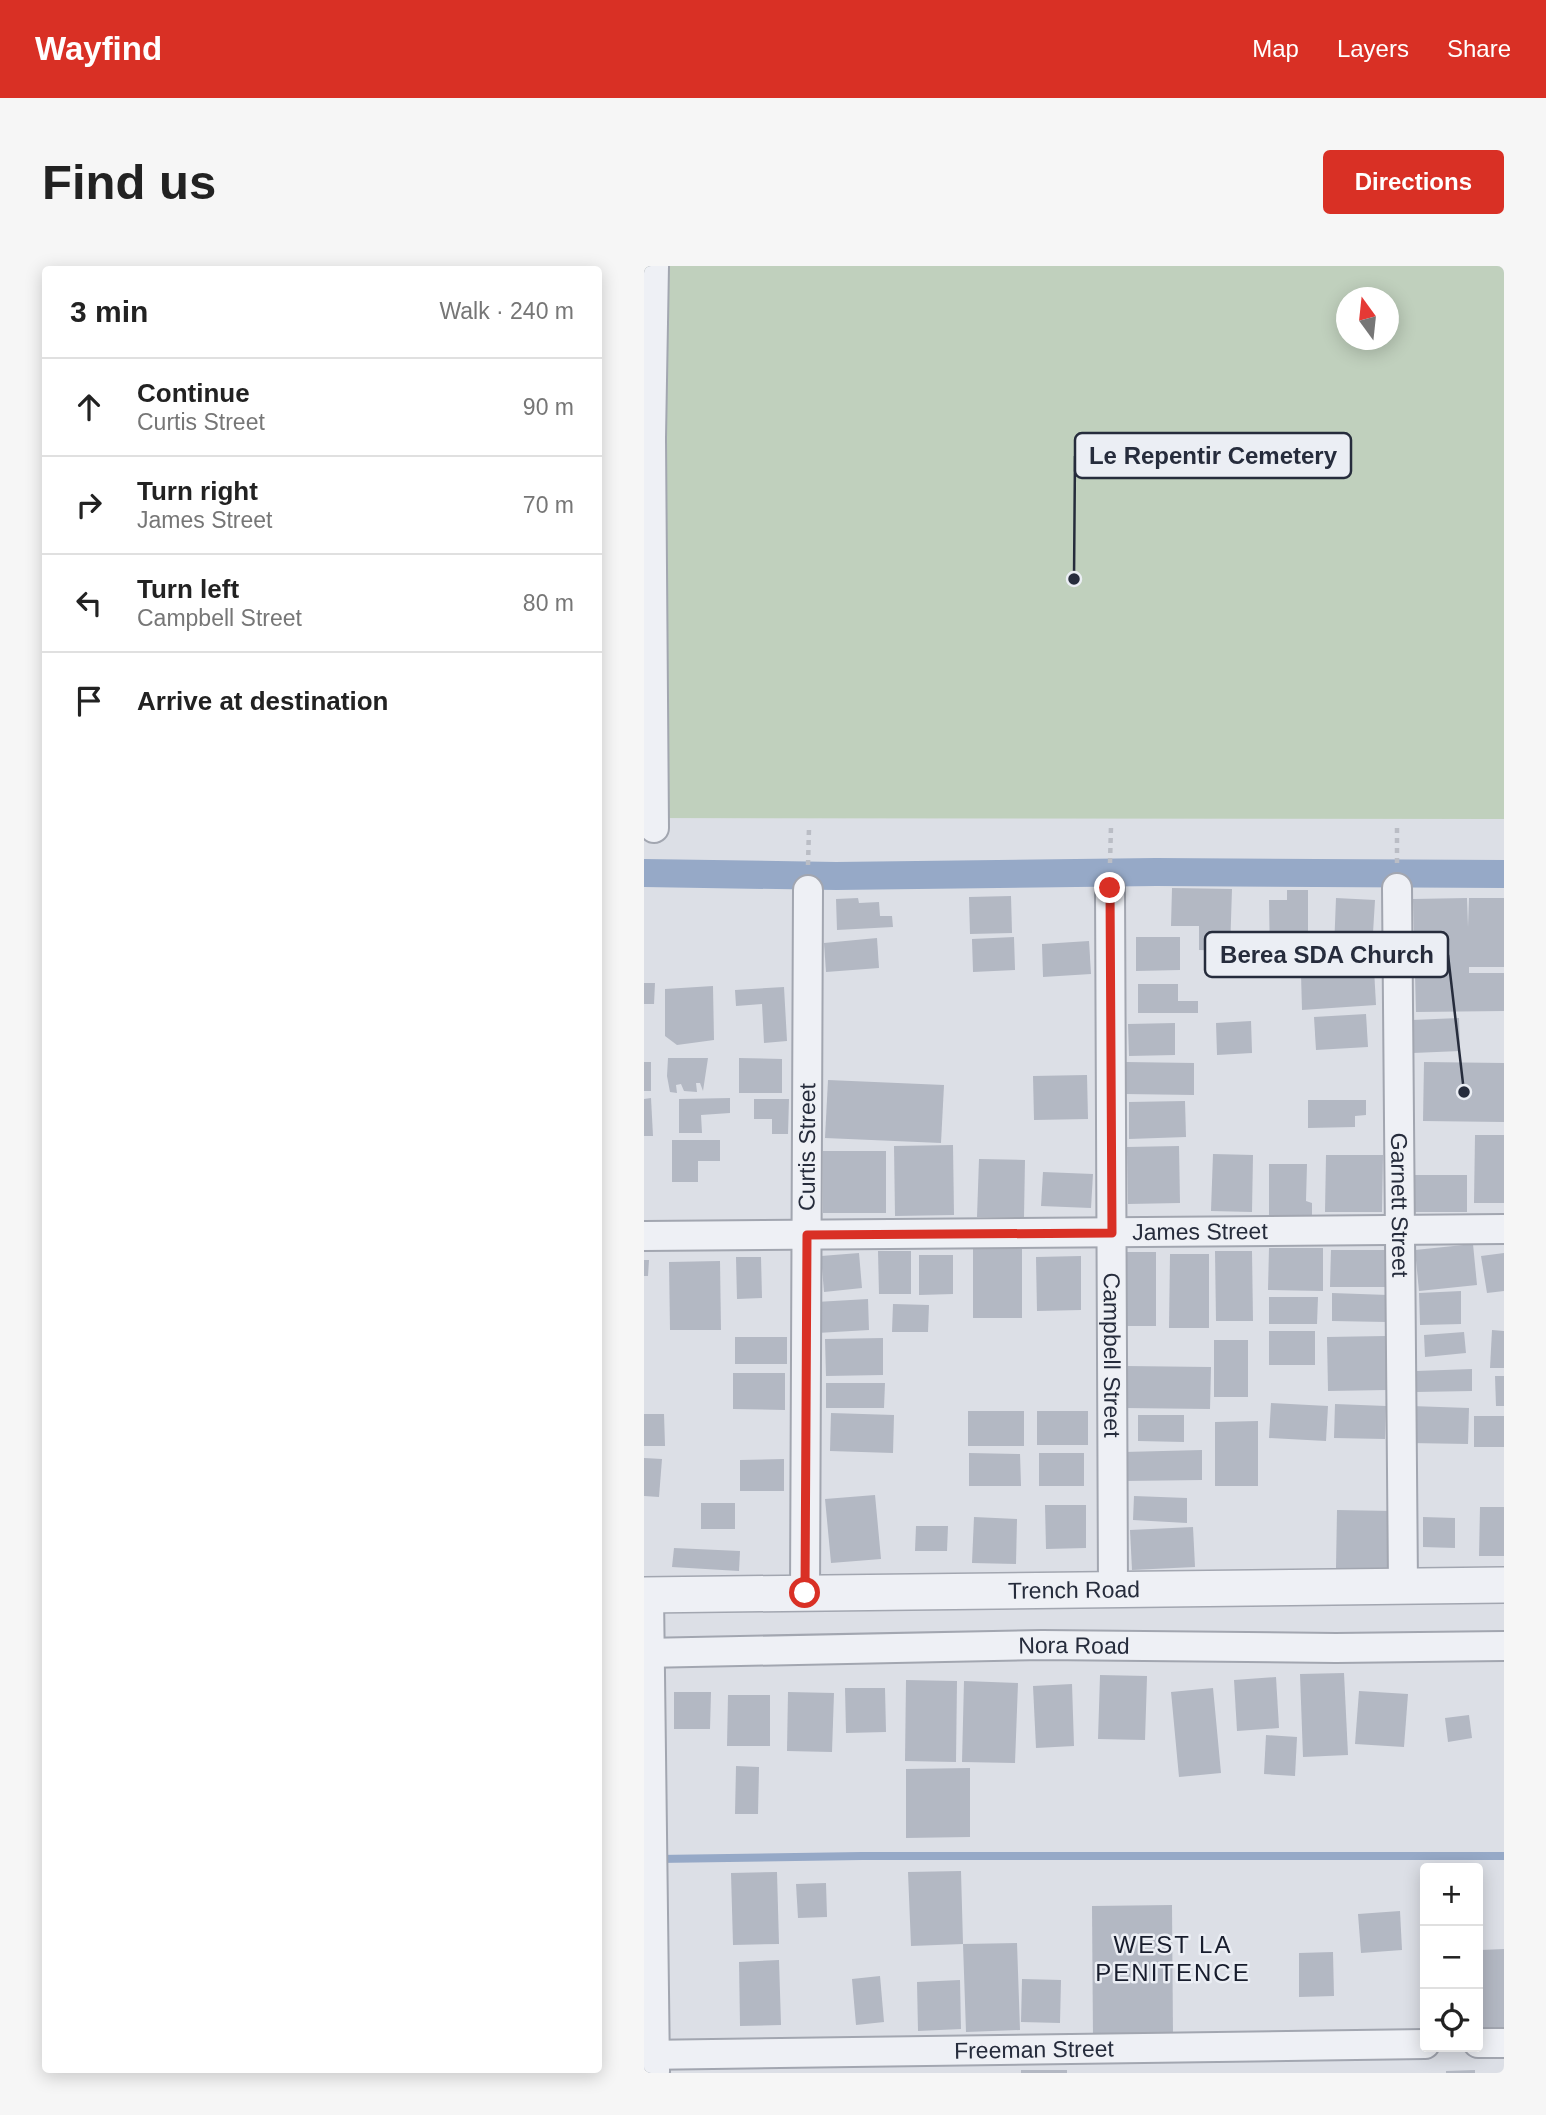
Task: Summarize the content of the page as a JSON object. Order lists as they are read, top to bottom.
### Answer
{
  "streets": {
    "street": [
      "Curtis Street",
      "Garnett Street",
      "James Street",
      "Campbell Street",
      "Trench Road",
      "Nora Road",
      "Freeman Street"
    ]
  },
  "crossings": [
    ["Curtis Street", "James Street"],
    ["Curtis Street", "Trench Road"],
    ["Garnett Street", "James Street"],
    ["Garnett Street", "Trench Road"],
    ["James Street", "Campbell Street"],
    ["Campbell Street", "Trench Road"]
  ],
  "districts": ["WEST LA PENITENCE"],
  "places": ["Le Repentir Cemetery", "Berea SDA Church"],
  "north": "top",
  "page": {
    "header": "Wayfind",
    "nav": ["Map", "Layers", "Share"],
    "buttons": "Directions",
    "title": "Find us",
    "heading": ["3 min", "Walk · 240 m"],
    "list": [
      ["Continue", "Curtis Street", "90 m"],
      ["Turn right", "James Street", "70 m"],
      ["Turn left", "Campbell Street", "80 m"],
      "Arrive at destination"
    ],
    "map_buttons": ["+", "−"]
  }
}
